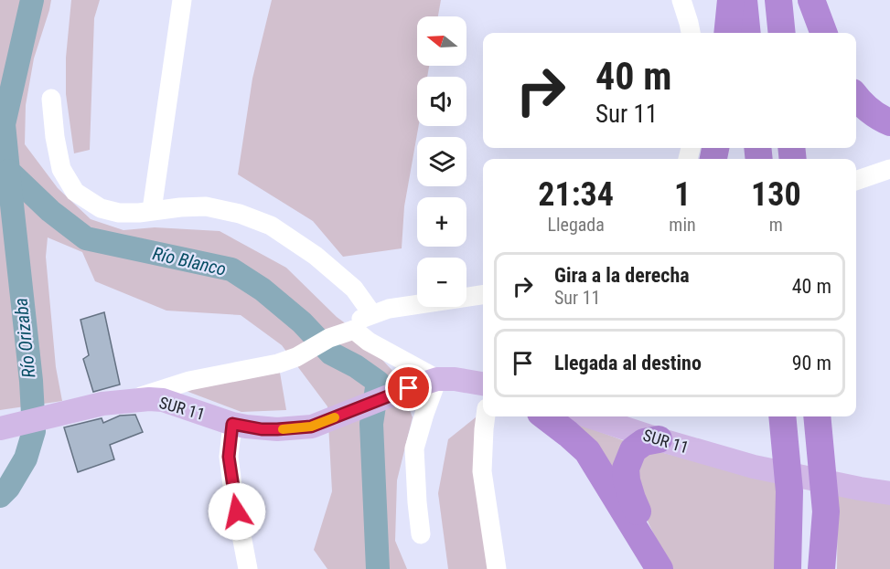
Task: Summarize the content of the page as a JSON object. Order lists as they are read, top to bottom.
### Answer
{
  "streets": {
    "main road": ["SUR 11"]
  },
  "water": ["Río Blanco", "Río Orizaba"],
  "north": "left",
  "page": {
    "map_buttons": ["+", "−"],
    "turn": ["40 m", "Sur 11"],
    "eta": [
      "21:34",
      "Llegada",
      "1",
      "min",
      "130",
      "m"
    ],
    "list": [
      {
        "name": "Gira a la derecha",
        "note": "Sur 11",
        "value": "40 m"
      },
      {
        "name": "Llegada al destino",
        "value": "90 m"
      }
    ]
  }
}
